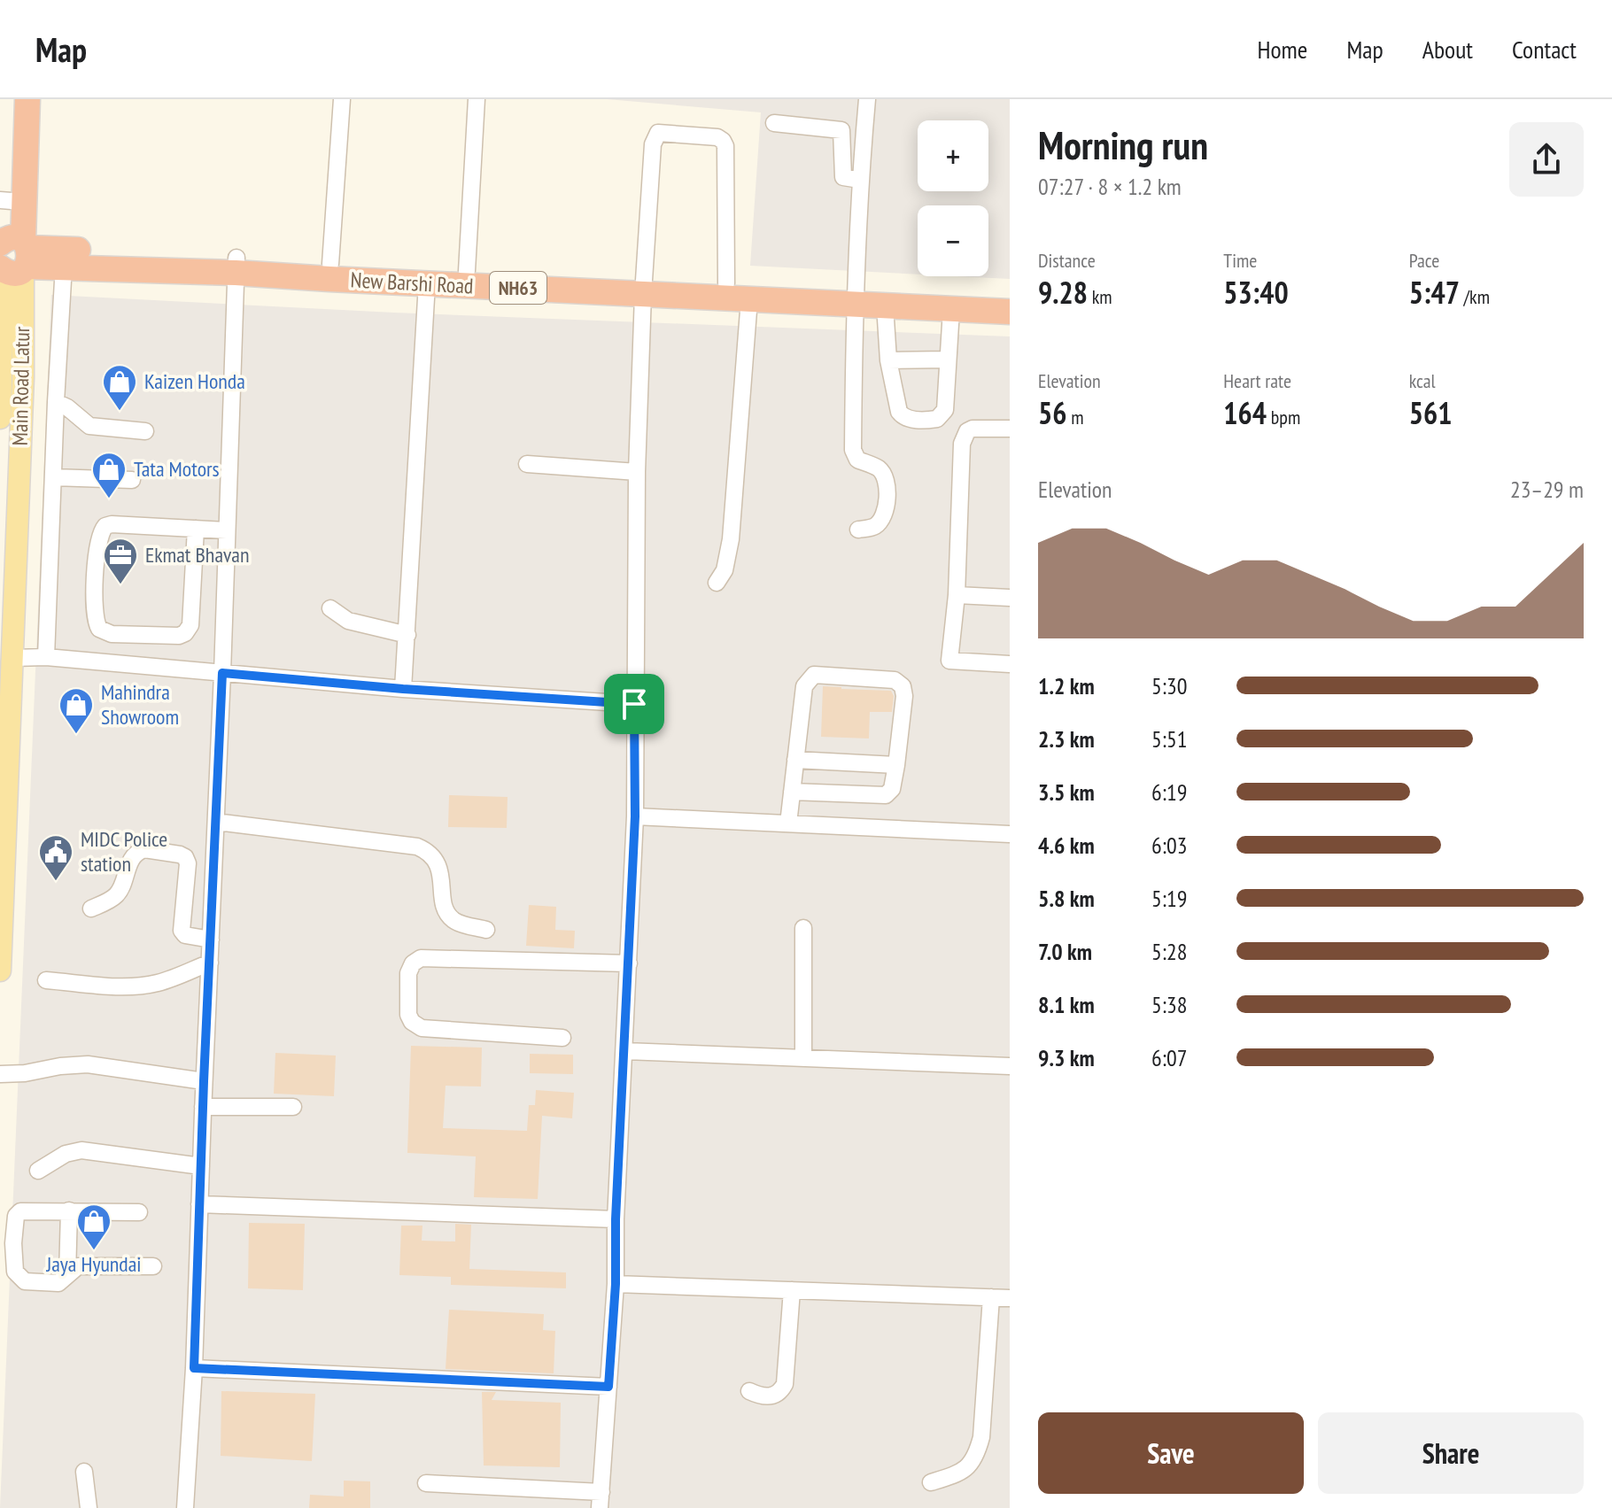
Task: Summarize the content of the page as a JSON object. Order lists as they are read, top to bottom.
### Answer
{
  "streets": {
    "highway": ["New Barshi Road", "NH63"],
    "main road": ["Main Road Latur"]
  },
  "crossings": [
    ["New Barshi Road", "Main Road Latur"]
  ],
  "places": {
    "shop": [
      "Kaizen Honda",
      "Tata Motors",
      "Mahindra Showroom",
      "Jaya Hyundai"
    ],
    "office": ["Ekmat Bhavan"],
    "public building": ["MIDC Police station"]
  },
  "page": {
    "header": "Map",
    "nav": [
      "Home",
      "Map",
      "About",
      "Contact"
    ],
    "heading": ["Morning run", "07:27 · 8 × 1.2 km"],
    "map_buttons": ["+", "−"],
    "stats": [
      ["Distance", "9.28 km"],
      ["Time", "53:40"],
      ["Pace", "5:47 /km"],
      ["Elevation", "56 m"],
      ["Heart rate", "164 bpm"],
      ["kcal", "561"]
    ],
    "chart": ["Elevation", "23–29 m"],
    "list": [
      {
        "name": "1.2 km",
        "note": "5:30"
      },
      {
        "name": "2.3 km",
        "note": "5:51"
      },
      {
        "name": "3.5 km",
        "note": "6:19"
      },
      {
        "name": "4.6 km",
        "note": "6:03"
      },
      {
        "name": "5.8 km",
        "note": "5:19"
      },
      {
        "name": "7.0 km",
        "note": "5:28"
      },
      {
        "name": "8.1 km",
        "note": "5:38"
      },
      {
        "name": "9.3 km",
        "note": "6:07"
      }
    ],
    "buttons": ["Save", "Share"]
  }
}
